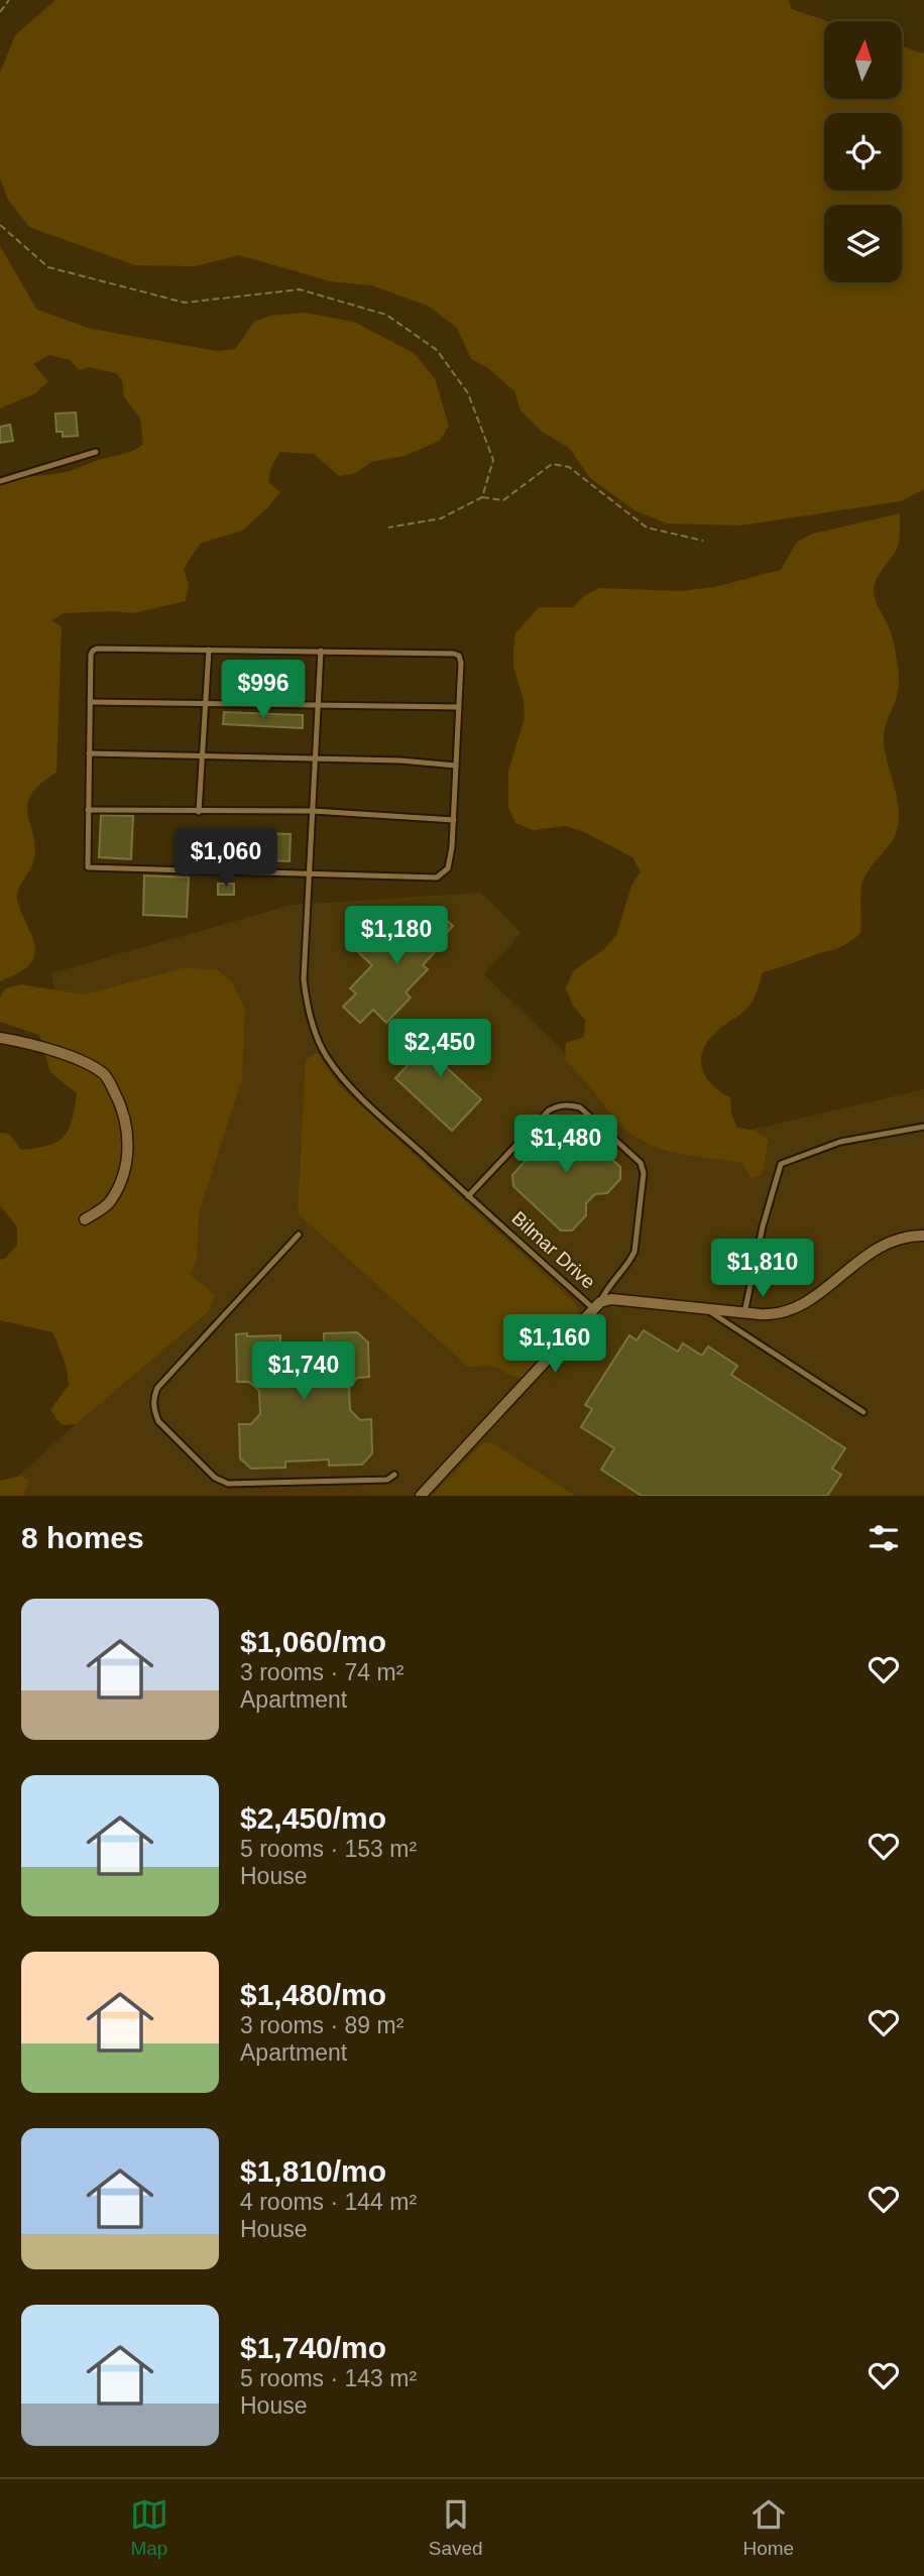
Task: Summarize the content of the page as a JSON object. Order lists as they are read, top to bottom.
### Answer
{
  "streets": {
    "street": ["Bilmar Drive"]
  },
  "north": "top",
  "page": {
    "price": [
      "$996",
      "$1,060",
      "$1,180",
      "$2,450",
      "$1,480",
      "$1,810",
      "$1,160",
      "$1,740"
    ],
    "heading": "8 homes",
    "list": [
      {
        "name": "$1,060/mo",
        "note": "3 rooms · 74 m² · Apartment"
      },
      {
        "name": "$2,450/mo",
        "note": "5 rooms · 153 m² · House"
      },
      {
        "name": "$1,480/mo",
        "note": "3 rooms · 89 m² · Apartment"
      },
      {
        "name": "$1,810/mo",
        "note": "4 rooms · 144 m² · House"
      },
      {
        "name": "$1,740/mo",
        "note": "5 rooms · 143 m² · House"
      }
    ],
    "tabs": ["Map", "Saved", "Home"]
  }
}
